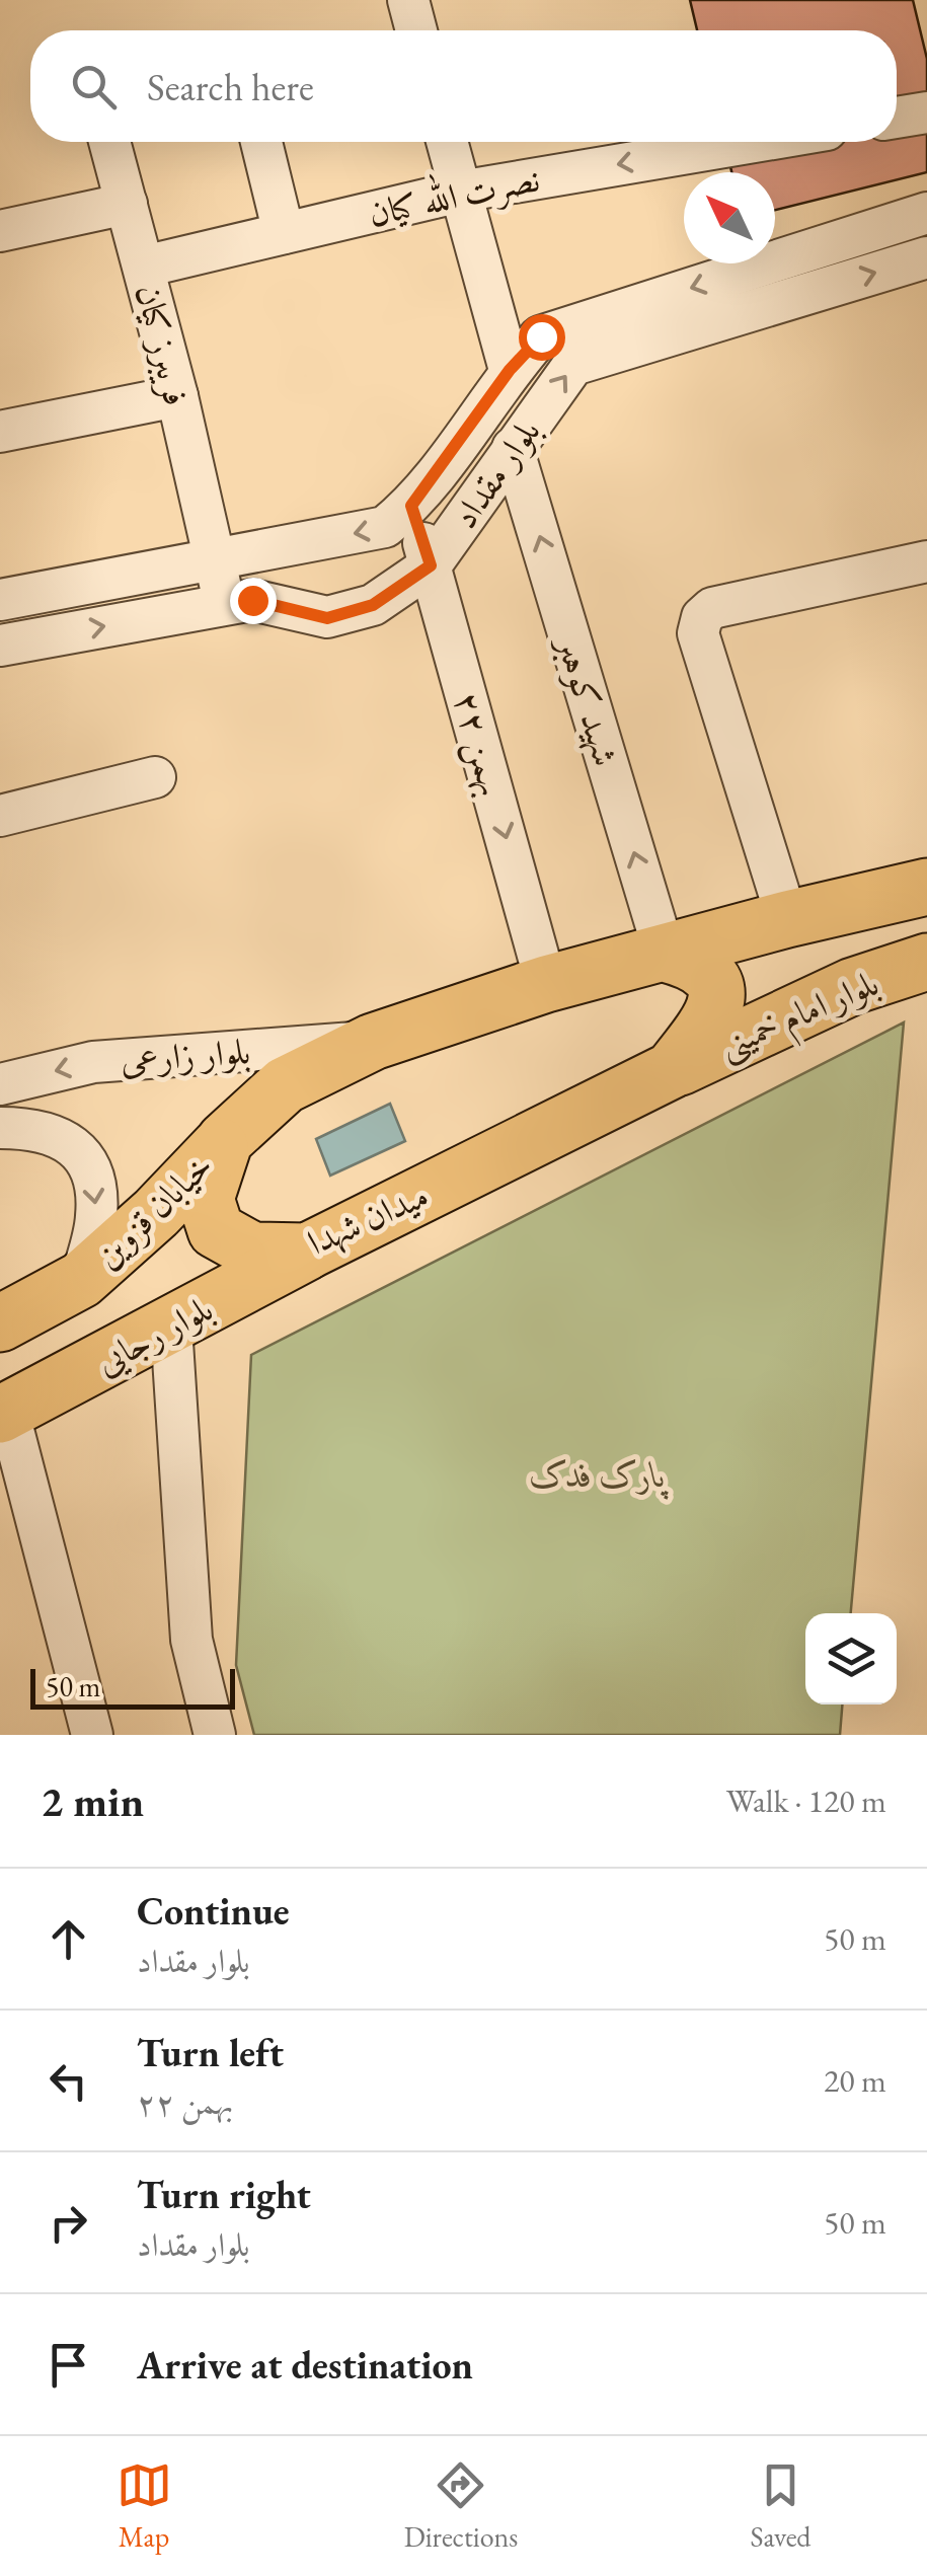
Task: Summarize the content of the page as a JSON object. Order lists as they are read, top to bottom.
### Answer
{
  "streets": {
    "highway": [
      "بلوار امام خمینی",
      "خیابان قزوین",
      "میدان شهدا",
      "بلوار رجایی"
    ],
    "street": [
      "نصرت الله کیان",
      "فریبرز کیان",
      "بلوار مقداد",
      "شهید کوهبر",
      "۲۲ بهمن",
      "بلوار زارعی"
    ]
  },
  "crossings": [
    ["نصرت الله کیان", "فریبرز کیان"],
    ["فریبرز کیان", "بلوار مقداد"],
    ["بلوار مقداد", "شهید کوهبر"],
    ["بلوار مقداد", "۲۲ بهمن"],
    ["شهید کوهبر", "میدان شهدا"],
    ["۲۲ بهمن", "میدان شهدا"],
    ["بلوار امام خمینی", "میدان شهدا"],
    ["بلوار زارعی", "میدان شهدا"],
    ["خیابان قزوین", "میدان شهدا"],
    ["میدان شهدا", "بلوار رجایی"]
  ],
  "one_way": ["نصرت الله کیان", "شهید کوهبر", "۲۲ بهمن"],
  "parks": ["پارک فدک"],
  "scale_bar": "50 m",
  "north": "top left",
  "page": {
    "search": "Search here",
    "scale": "50 m",
    "heading": ["2 min", "Walk · 120 m"],
    "list": [
      ["Continue", "بلوار مقداد", "50 m"],
      ["Turn left", "۲۲ بهمن", "20 m"],
      ["Turn right", "بلوار مقداد", "50 m"],
      "Arrive at destination"
    ],
    "nav": ["Map", "Directions", "Saved"]
  }
}
